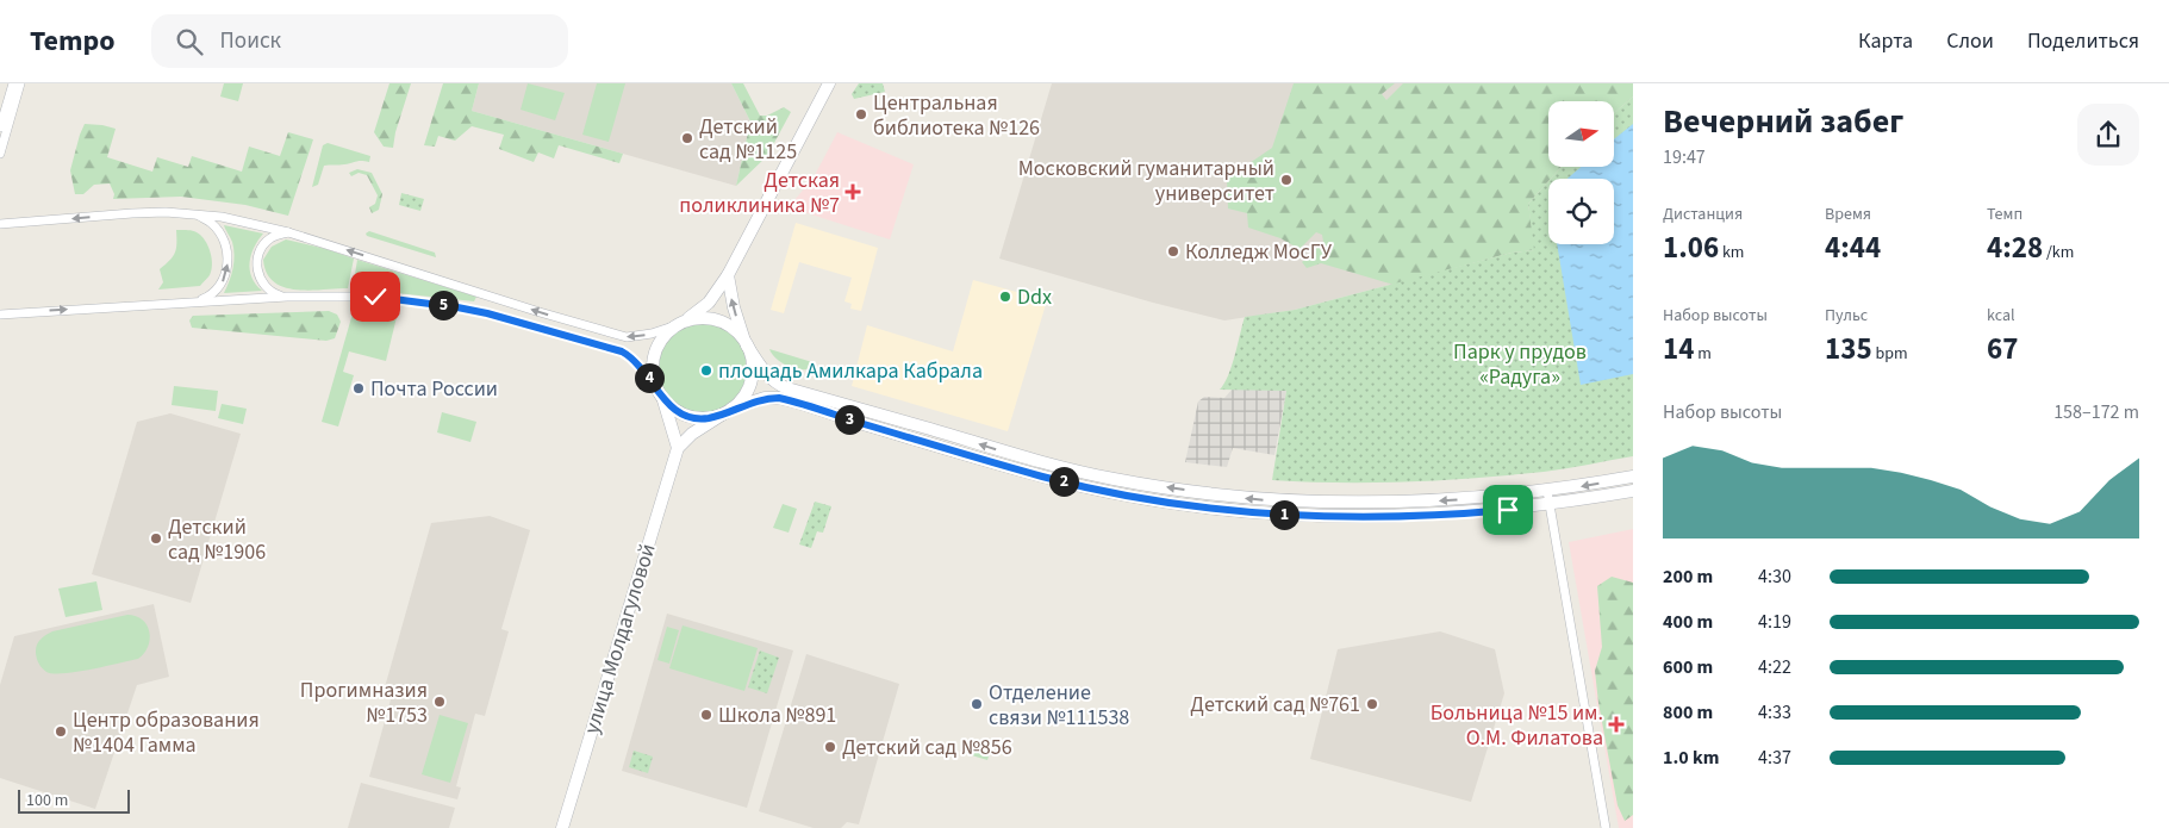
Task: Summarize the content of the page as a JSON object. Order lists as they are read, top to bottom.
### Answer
{
  "streets": {
    "main road": ["улица Молдагуловой"]
  },
  "parks": ["Парк у прудов «Радуга»"],
  "places": {
    "other": [
      "Центральная библиотека №126",
      "Детский сад №1125",
      "Московский гуманитарный университет",
      "Колледж МосГУ",
      "Ddx",
      "площадь Амилкара Кабрала",
      "Почта России",
      "Детский сад №1906",
      "Прогимназия №1753",
      "Отделение связи №111538",
      "Детский сад №761",
      "Школа №891",
      "Центр образования №1404 Гамма",
      "Детский сад №856"
    ],
    "health": ["Детская поликлиника №7", "Больница №15 им. О.М. Филатова"]
  },
  "scale_bar": "100 m",
  "north": "right",
  "page": {
    "header": "Tempo",
    "search": "Поиск",
    "nav": ["Карта", "Слои", "Поделиться"],
    "heading": ["Вечерний забег", "19:47"],
    "stats": [
      ["Дистанция", "1.06 km"],
      ["Время", "4:44"],
      ["Темп", "4:28 /km"],
      ["Набор высоты", "14 m"],
      ["Пульс", "135 bpm"],
      ["kcal", "67"]
    ],
    "pins": [
      "5",
      "4",
      "3",
      "2",
      "1"
    ],
    "chart": ["Набор высоты", "158–172 m"],
    "list": [
      {
        "name": "200 m",
        "note": "4:30"
      },
      {
        "name": "400 m",
        "note": "4:19"
      },
      {
        "name": "600 m",
        "note": "4:22"
      },
      {
        "name": "800 m",
        "note": "4:33"
      },
      {
        "name": "1.0 km",
        "note": "4:37"
      }
    ],
    "scale": "100 m"
  }
}
